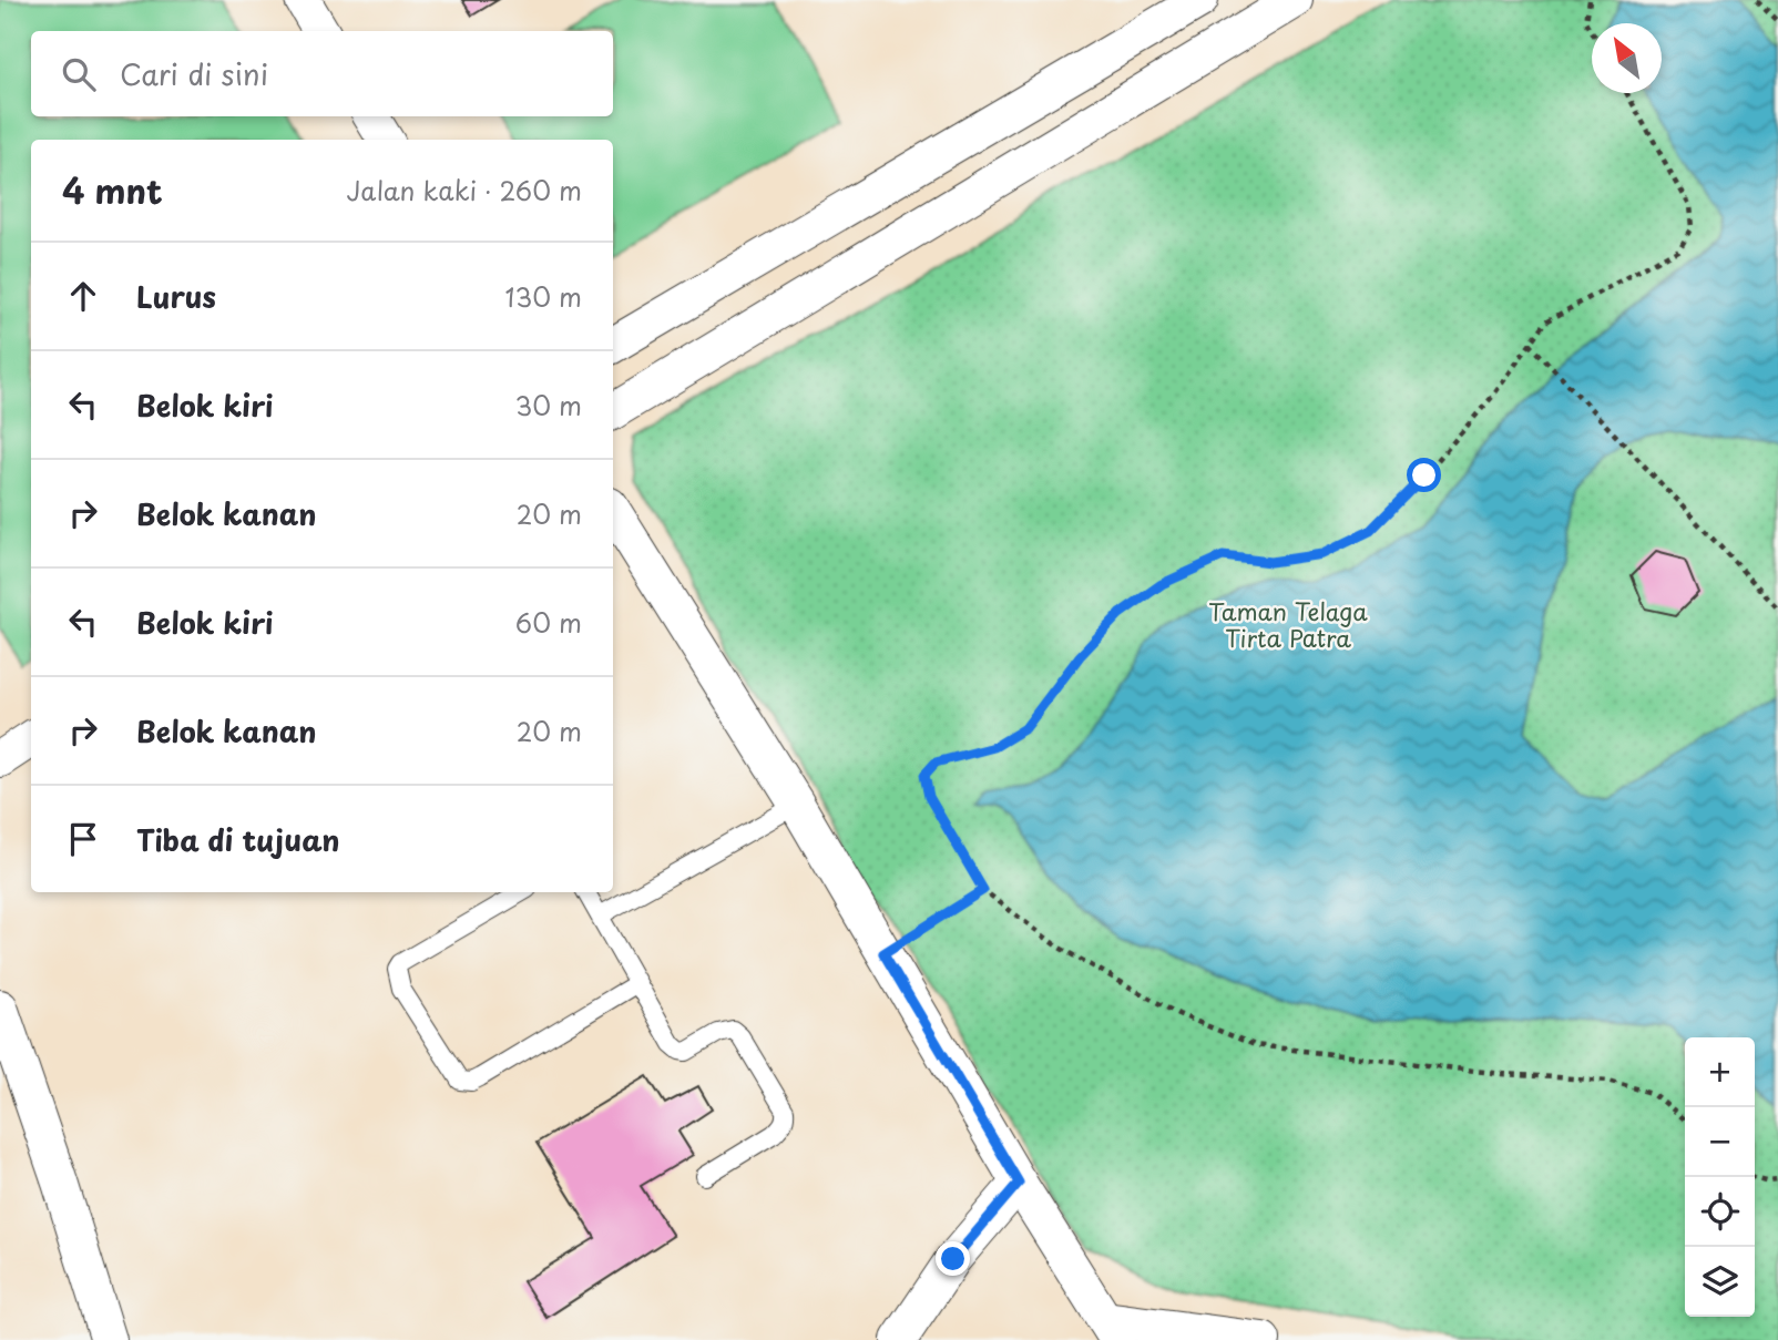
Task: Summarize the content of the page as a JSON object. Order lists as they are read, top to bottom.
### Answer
{
  "parks": ["Taman Telaga Tirta Patra"],
  "north": "top left",
  "page": {
    "search": "Cari di sini",
    "heading": ["4 mnt", "Jalan kaki · 260 m"],
    "list": [
      ["Lurus", "130 m"],
      ["Belok kiri", "30 m"],
      ["Belok kanan", "20 m"],
      ["Belok kiri", "60 m"],
      ["Belok kanan", "20 m"],
      "Tiba di tujuan"
    ],
    "map_buttons": ["+", "−"]
  }
}
